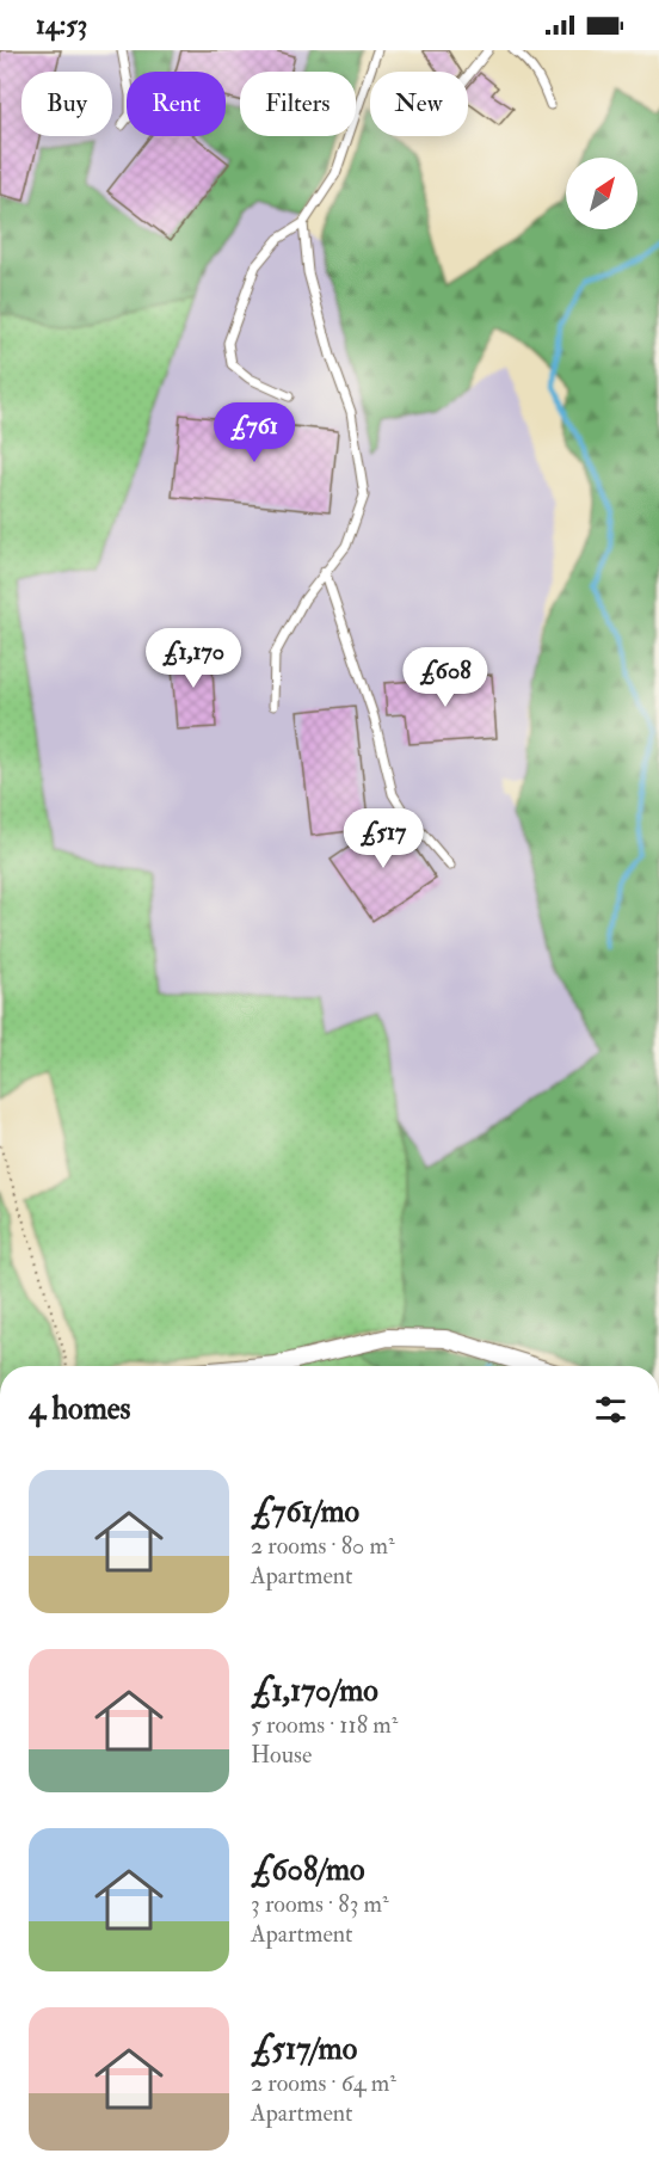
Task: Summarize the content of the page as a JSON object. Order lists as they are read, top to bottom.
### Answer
{
  "north": "top right",
  "page": {
    "status": "14:53",
    "chip": [
      "Buy",
      "Rent",
      "Filters",
      "New"
    ],
    "price": [
      "£761",
      "£1,170",
      "£608",
      "£517"
    ],
    "heading": "4 homes",
    "list": [
      {
        "name": "£761/mo",
        "note": "2 rooms · 80 m² · Apartment"
      },
      {
        "name": "£1,170/mo",
        "note": "5 rooms · 118 m² · House"
      },
      {
        "name": "£608/mo",
        "note": "3 rooms · 83 m² · Apartment"
      },
      {
        "name": "£517/mo",
        "note": "2 rooms · 64 m² · Apartment"
      }
    ]
  }
}
